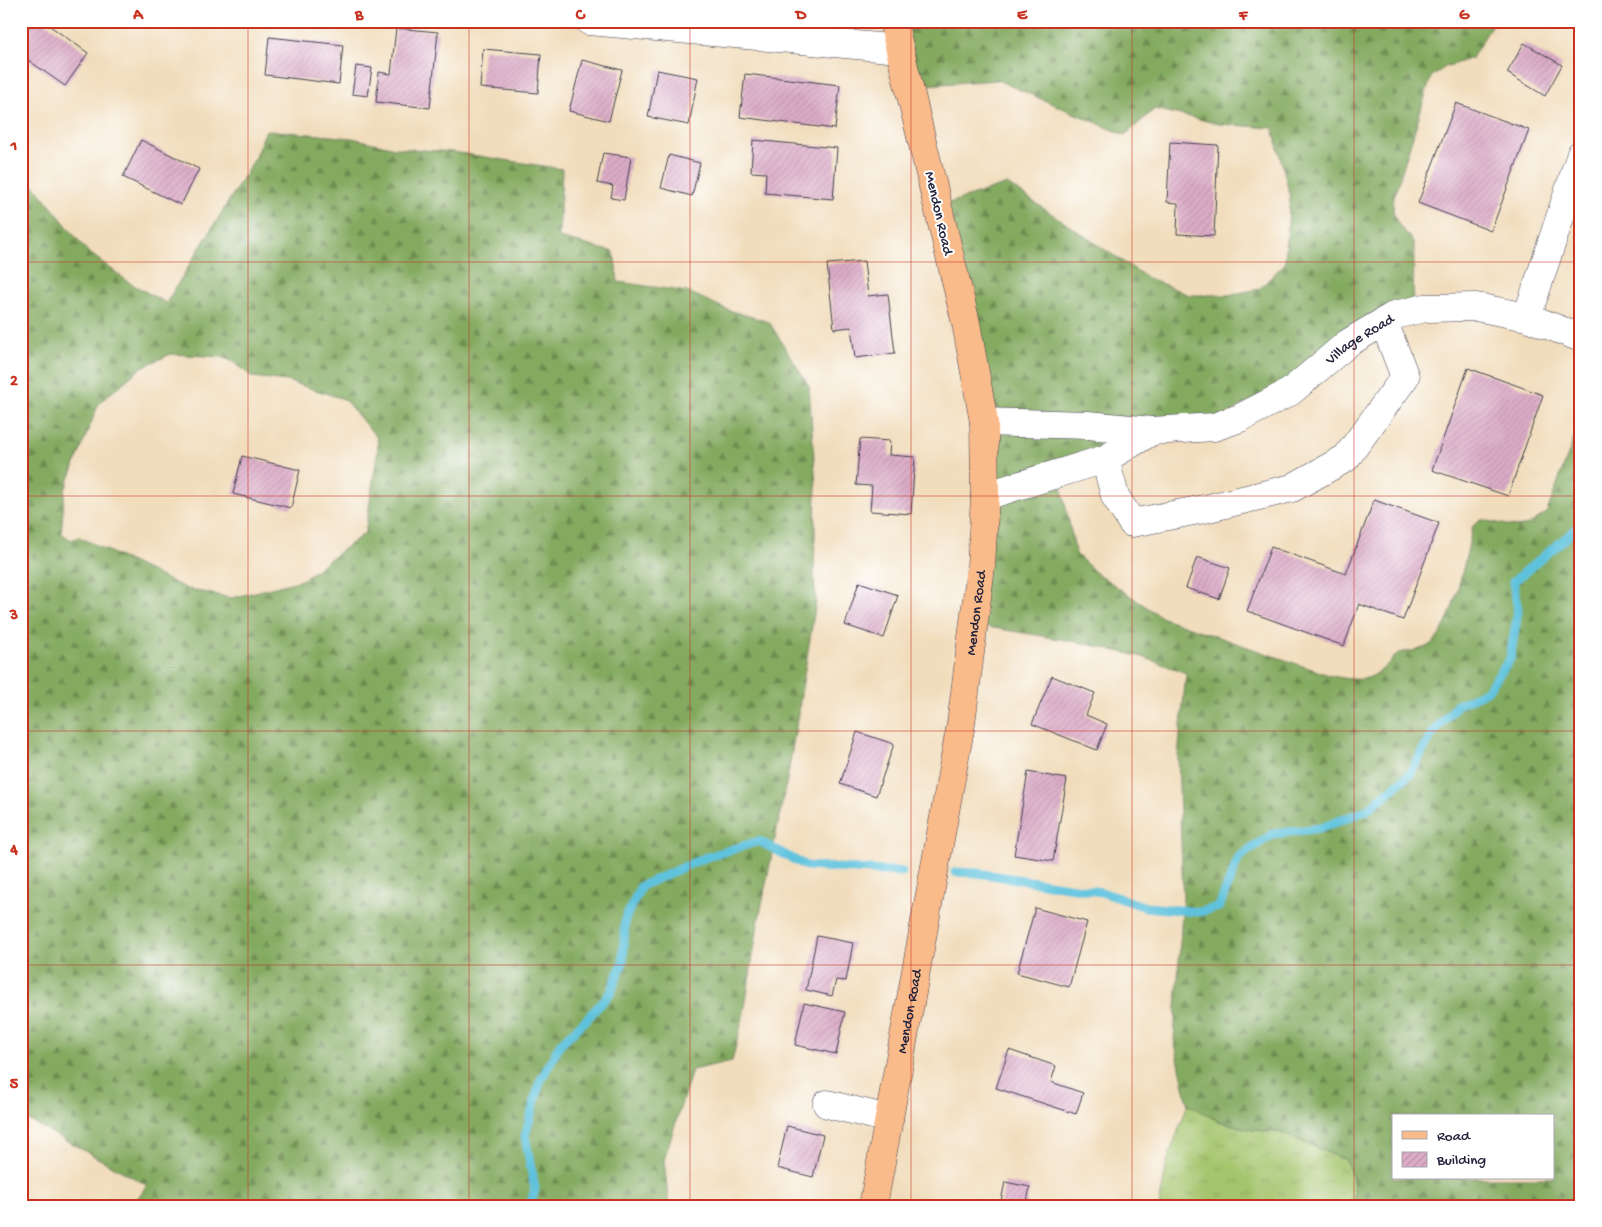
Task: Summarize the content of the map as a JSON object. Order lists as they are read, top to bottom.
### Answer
{
  "streets": {
    "main road": ["Mendon Road"],
    "street": ["Village Road"]
  },
  "crossings": [
    ["Mendon Road", "Village Road"]
  ],
  "legend": ["Road", "Building"],
  "grid": {
    "columns": [
      "A",
      "B",
      "C",
      "D",
      "E",
      "F",
      "G"
    ],
    "rows": [
      "1",
      "2",
      "3",
      "4",
      "5"
    ]
  }
}
